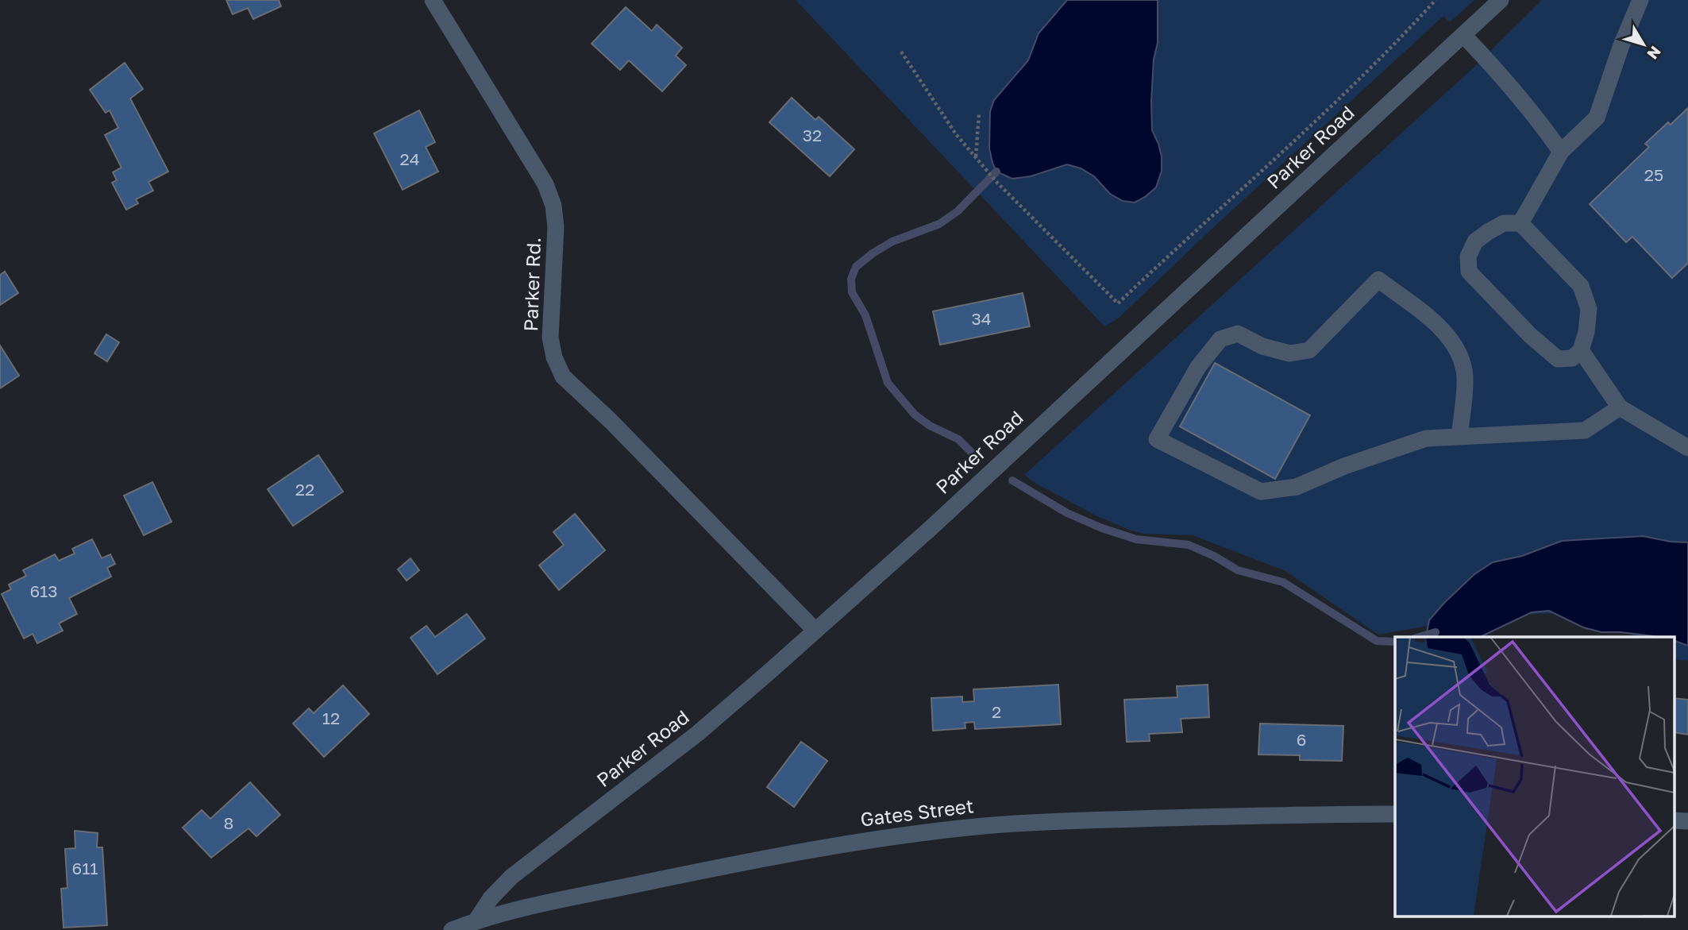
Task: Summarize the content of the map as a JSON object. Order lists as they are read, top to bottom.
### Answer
{
  "streets": {
    "street": ["Parker Road", "Parker Rd.", "Gates Street"]
  },
  "crossings": [
    ["Parker Road", "Parker Rd."],
    ["Parker Road", "Gates Street"]
  ],
  "house_numbers": [
    "32",
    "24",
    "25",
    "34",
    "22",
    "613",
    "2",
    "12",
    "6",
    "8",
    "611"
  ],
  "north": "bottom right"
}
